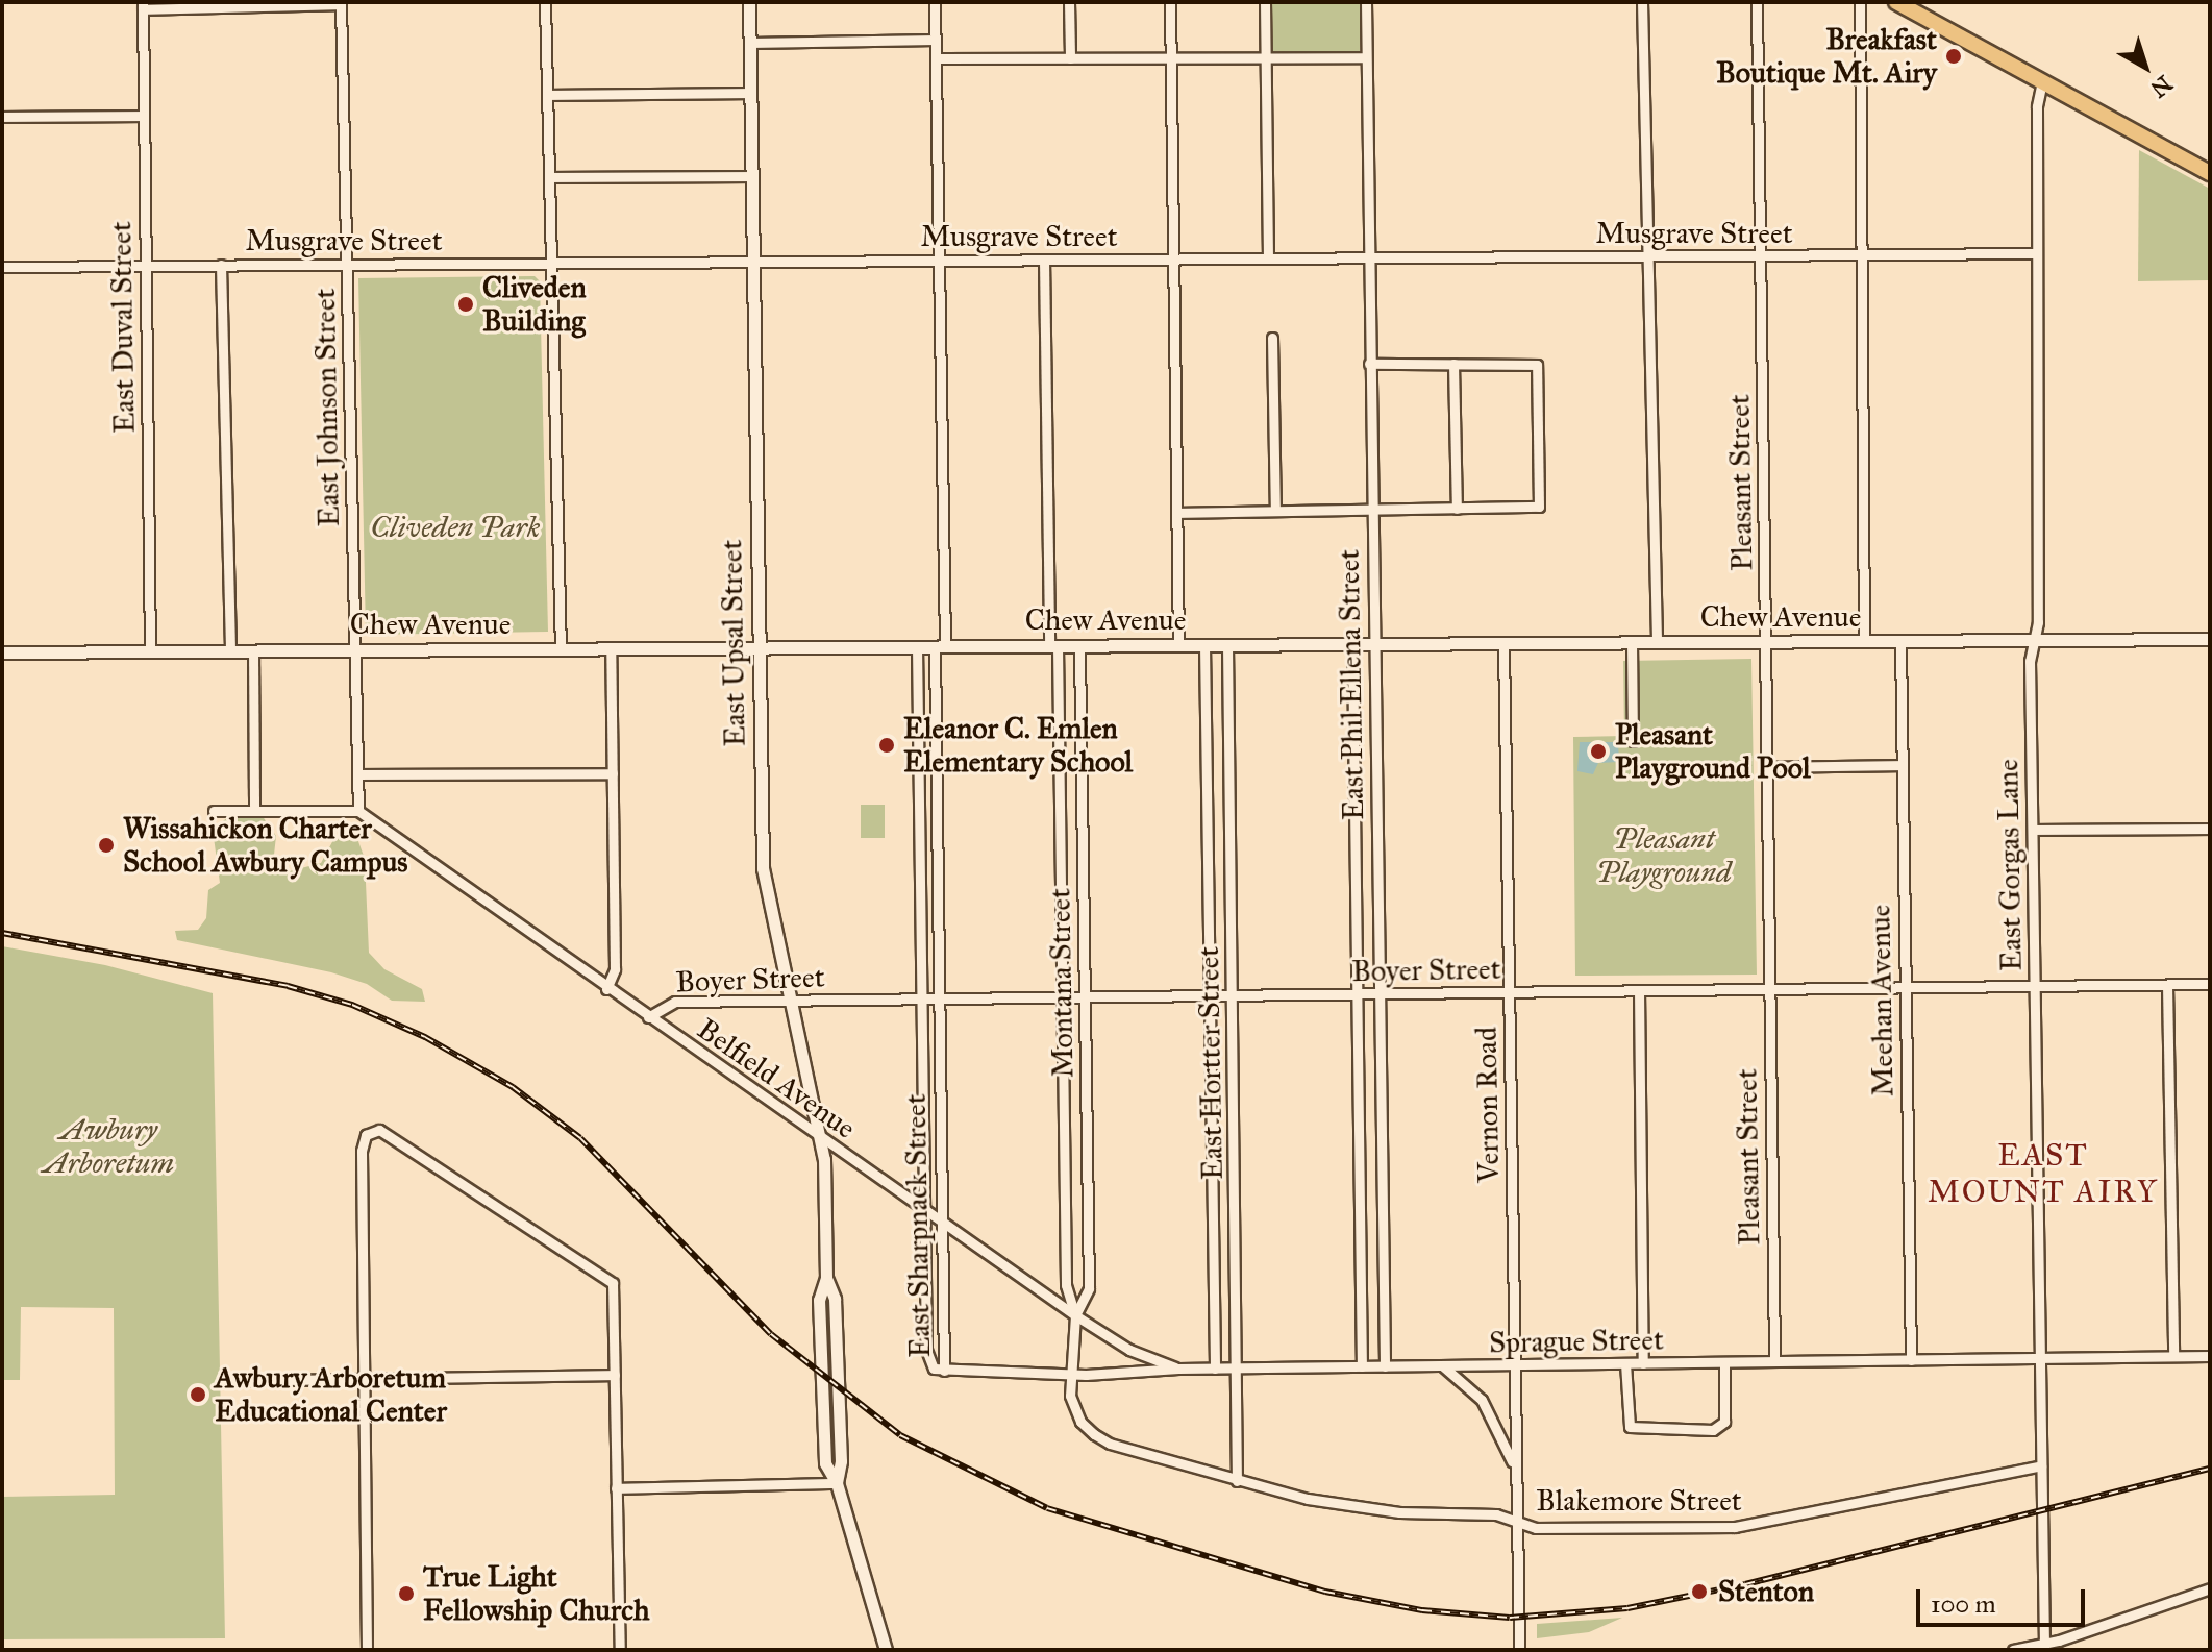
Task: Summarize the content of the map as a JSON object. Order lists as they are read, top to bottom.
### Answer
{
  "streets": {
    "street": [
      "Musgrave Street",
      "East Duval Street",
      "East Johnson Street",
      "Pleasant Street",
      "Chew Avenue",
      "East Upsal Street",
      "East Phil Ellena Street",
      "East Gorgas Lane",
      "Boyer Street",
      "Montana Street",
      "Meehan Avenue",
      "East Hortter Street",
      "Belfield Avenue",
      "Vernon Road",
      "East Sharpnack Street",
      "Sprague Street",
      "Blakemore Street"
    ]
  },
  "crossings": [
    ["Musgrave Street", "East Duval Street"],
    ["Musgrave Street", "East Johnson Street"],
    ["Musgrave Street", "Pleasant Street"],
    ["Musgrave Street", "East Upsal Street"],
    ["Musgrave Street", "East Phil Ellena Street"],
    ["Musgrave Street", "East Gorgas Lane"],
    ["Musgrave Street", "Montana Street"],
    ["Musgrave Street", "East Sharpnack Street"],
    ["East Duval Street", "Chew Avenue"],
    ["East Johnson Street", "Chew Avenue"],
    ["East Johnson Street", "Belfield Avenue"],
    ["Pleasant Street", "Chew Avenue"],
    ["Pleasant Street", "Boyer Street"],
    ["Pleasant Street", "Sprague Street"],
    ["Chew Avenue", "East Upsal Street"],
    ["Chew Avenue", "East Phil Ellena Street"],
    ["Chew Avenue", "East Gorgas Lane"],
    ["Chew Avenue", "Montana Street"],
    ["Chew Avenue", "Meehan Avenue"],
    ["Chew Avenue", "East Hortter Street"],
    ["Chew Avenue", "Vernon Road"],
    ["Chew Avenue", "East Sharpnack Street"],
    ["East Upsal Street", "Boyer Street"],
    ["East Upsal Street", "Belfield Avenue"],
    ["East Phil Ellena Street", "Boyer Street"],
    ["East Phil Ellena Street", "Sprague Street"],
    ["East Gorgas Lane", "Boyer Street"],
    ["East Gorgas Lane", "Sprague Street"],
    ["East Gorgas Lane", "Blakemore Street"],
    ["Boyer Street", "Montana Street"],
    ["Boyer Street", "Meehan Avenue"],
    ["Boyer Street", "East Hortter Street"],
    ["Boyer Street", "Belfield Avenue"],
    ["Boyer Street", "Vernon Road"],
    ["Boyer Street", "East Sharpnack Street"],
    ["Montana Street", "Belfield Avenue"],
    ["Montana Street", "Sprague Street"],
    ["Montana Street", "Blakemore Street"],
    ["Meehan Avenue", "Sprague Street"],
    ["East Hortter Street", "Sprague Street"],
    ["East Hortter Street", "Blakemore Street"],
    ["Belfield Avenue", "East Sharpnack Street"],
    ["Belfield Avenue", "Sprague Street"],
    ["Vernon Road", "Sprague Street"],
    ["Vernon Road", "Blakemore Street"],
    ["East Sharpnack Street", "Sprague Street"]
  ],
  "districts": ["EAST MOUNT AIRY"],
  "parks": ["Cliveden Park", "Pleasant Playground", "Awbury Arboretum"],
  "places": [
    "Breakfast Boutique Mt. Airy",
    "Cliveden Building",
    "Eleanor C. Emlen Elementary School",
    "Pleasant Playground Pool",
    "Wissahickon Charter School Awbury Campus",
    "Awbury Arboretum Educational Center",
    "Stenton",
    "True Light Fellowship Church"
  ],
  "scale_bar": "100 m",
  "north": "bottom right"
}
